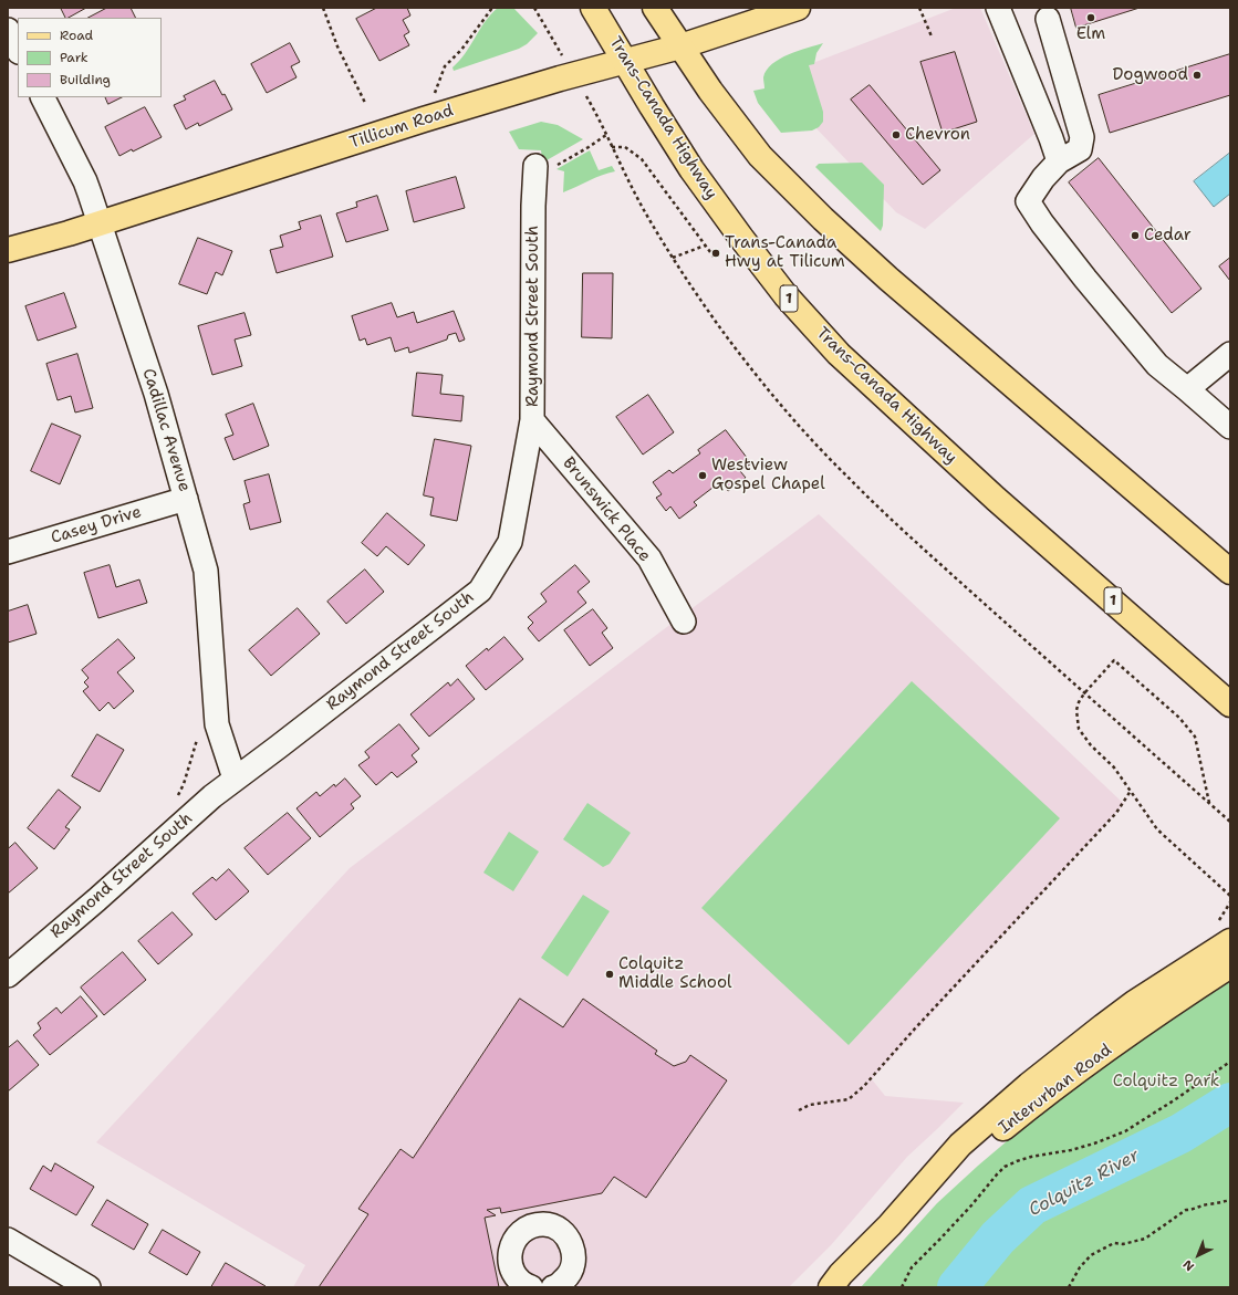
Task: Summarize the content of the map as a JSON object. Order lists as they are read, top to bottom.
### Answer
{
  "streets": {
    "main road": ["Trans-Canada Highway", "Tillicum Road", "1"],
    "street": [
      "Raymond Street South",
      "Cadillac Avenue",
      "Brunswick Place",
      "Casey Drive"
    ]
  },
  "crossings": [
    ["Trans-Canada Highway", "Tillicum Road"],
    ["Tillicum Road", "Cadillac Avenue"],
    ["Raymond Street South", "Cadillac Avenue"],
    ["Raymond Street South", "Brunswick Place"],
    ["Cadillac Avenue", "Casey Drive"]
  ],
  "water": ["Colquitz River"],
  "parks": ["Colquitz Park"],
  "places": [
    "Elm",
    "Dogwood",
    "Chevron",
    "Cedar",
    "Trans-Canada Hwy at Tilicum",
    "Westview Gospel Chapel",
    "Colquitz Middle School"
  ],
  "legend": ["Road", "Park", "Building"],
  "north": "bottom left"
}
